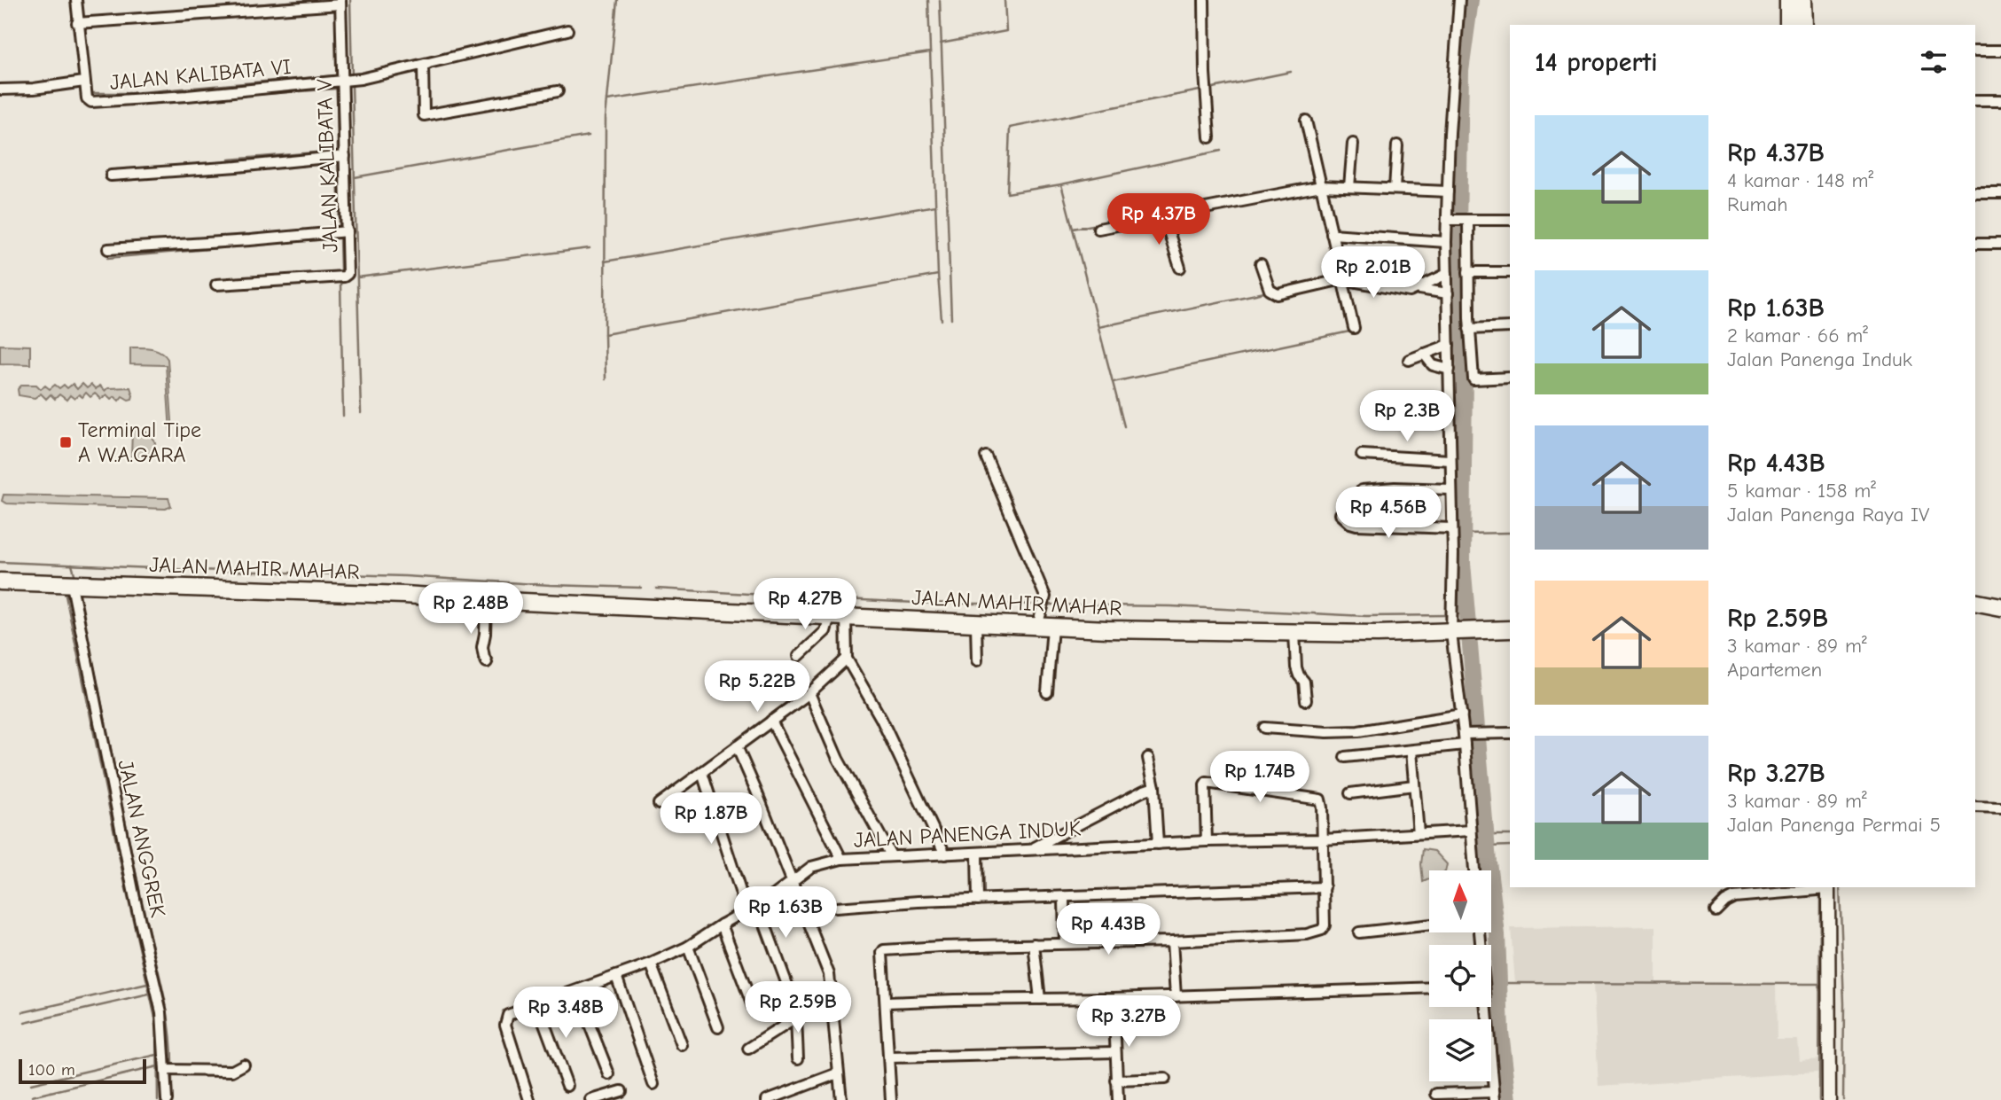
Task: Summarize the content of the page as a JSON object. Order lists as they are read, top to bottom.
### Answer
{
  "streets": {
    "highway": ["JALAN MAHIR MAHAR"],
    "street": [
      "JALAN KALIBATA VI",
      "JALAN KALIBATA V",
      "JALAN PANENGA INDUK",
      "JALAN ANGGREK"
    ]
  },
  "crossings": [
    ["JALAN KALIBATA VI", "JALAN KALIBATA V"],
    ["JALAN MAHIR MAHAR", "JALAN ANGGREK"]
  ],
  "places": {
    "transit": ["Terminal Tipe A W.A.GARA"]
  },
  "scale_bar": "100 m",
  "north": "top",
  "page": {
    "heading": "14 properti",
    "list": [
      {
        "name": "Rp 4.37B",
        "note": "4 kamar · 148 m² · Rumah"
      },
      {
        "name": "Rp 1.63B",
        "note": "2 kamar · 66 m² · Jalan Panenga Induk"
      },
      {
        "name": "Rp 4.43B",
        "note": "5 kamar · 158 m² · Jalan Panenga Raya IV"
      },
      {
        "name": "Rp 2.59B",
        "note": "3 kamar · 89 m² · Apartemen"
      },
      {
        "name": "Rp 3.27B",
        "note": "3 kamar · 89 m² · Jalan Panenga Permai 5"
      }
    ],
    "price": [
      "Rp 4.37B",
      "Rp 2.01B",
      "Rp 2.3B",
      "Rp 4.56B",
      "Rp 4.27B",
      "Rp 2.48B",
      "Rp 5.22B",
      "Rp 1.74B",
      "Rp 1.87B",
      "Rp 1.63B",
      "Rp 4.43B",
      "Rp 2.59B",
      "Rp 3.48B",
      "Rp 3.27B"
    ],
    "scale": "100 m"
  }
}
